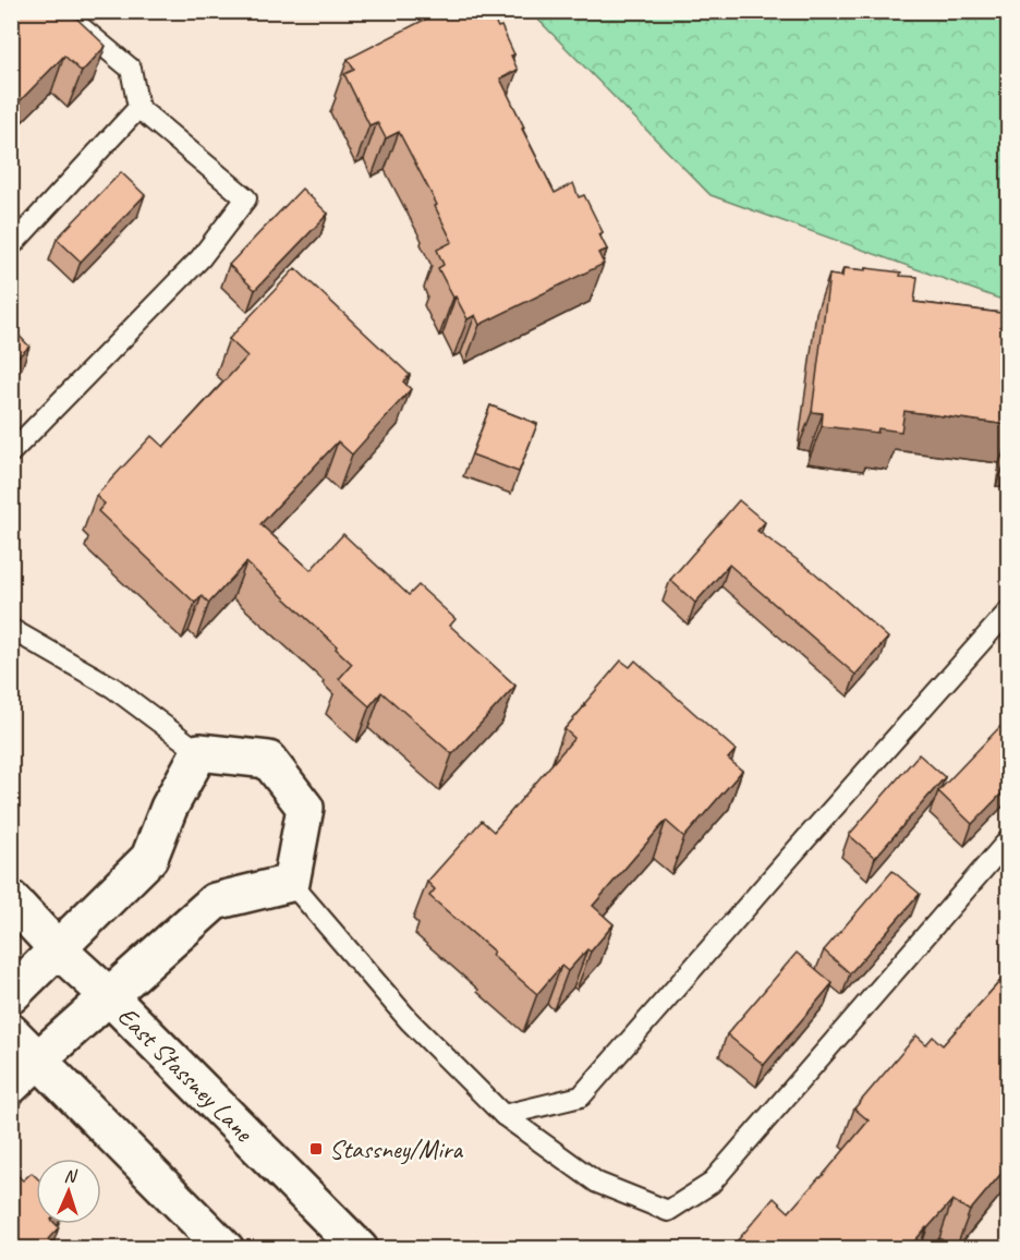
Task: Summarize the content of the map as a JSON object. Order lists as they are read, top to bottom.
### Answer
{
  "streets": {
    "street": ["East Stassney Lane"]
  },
  "places": {
    "transit": ["Stassney/Mira"]
  },
  "north": "top"
}
